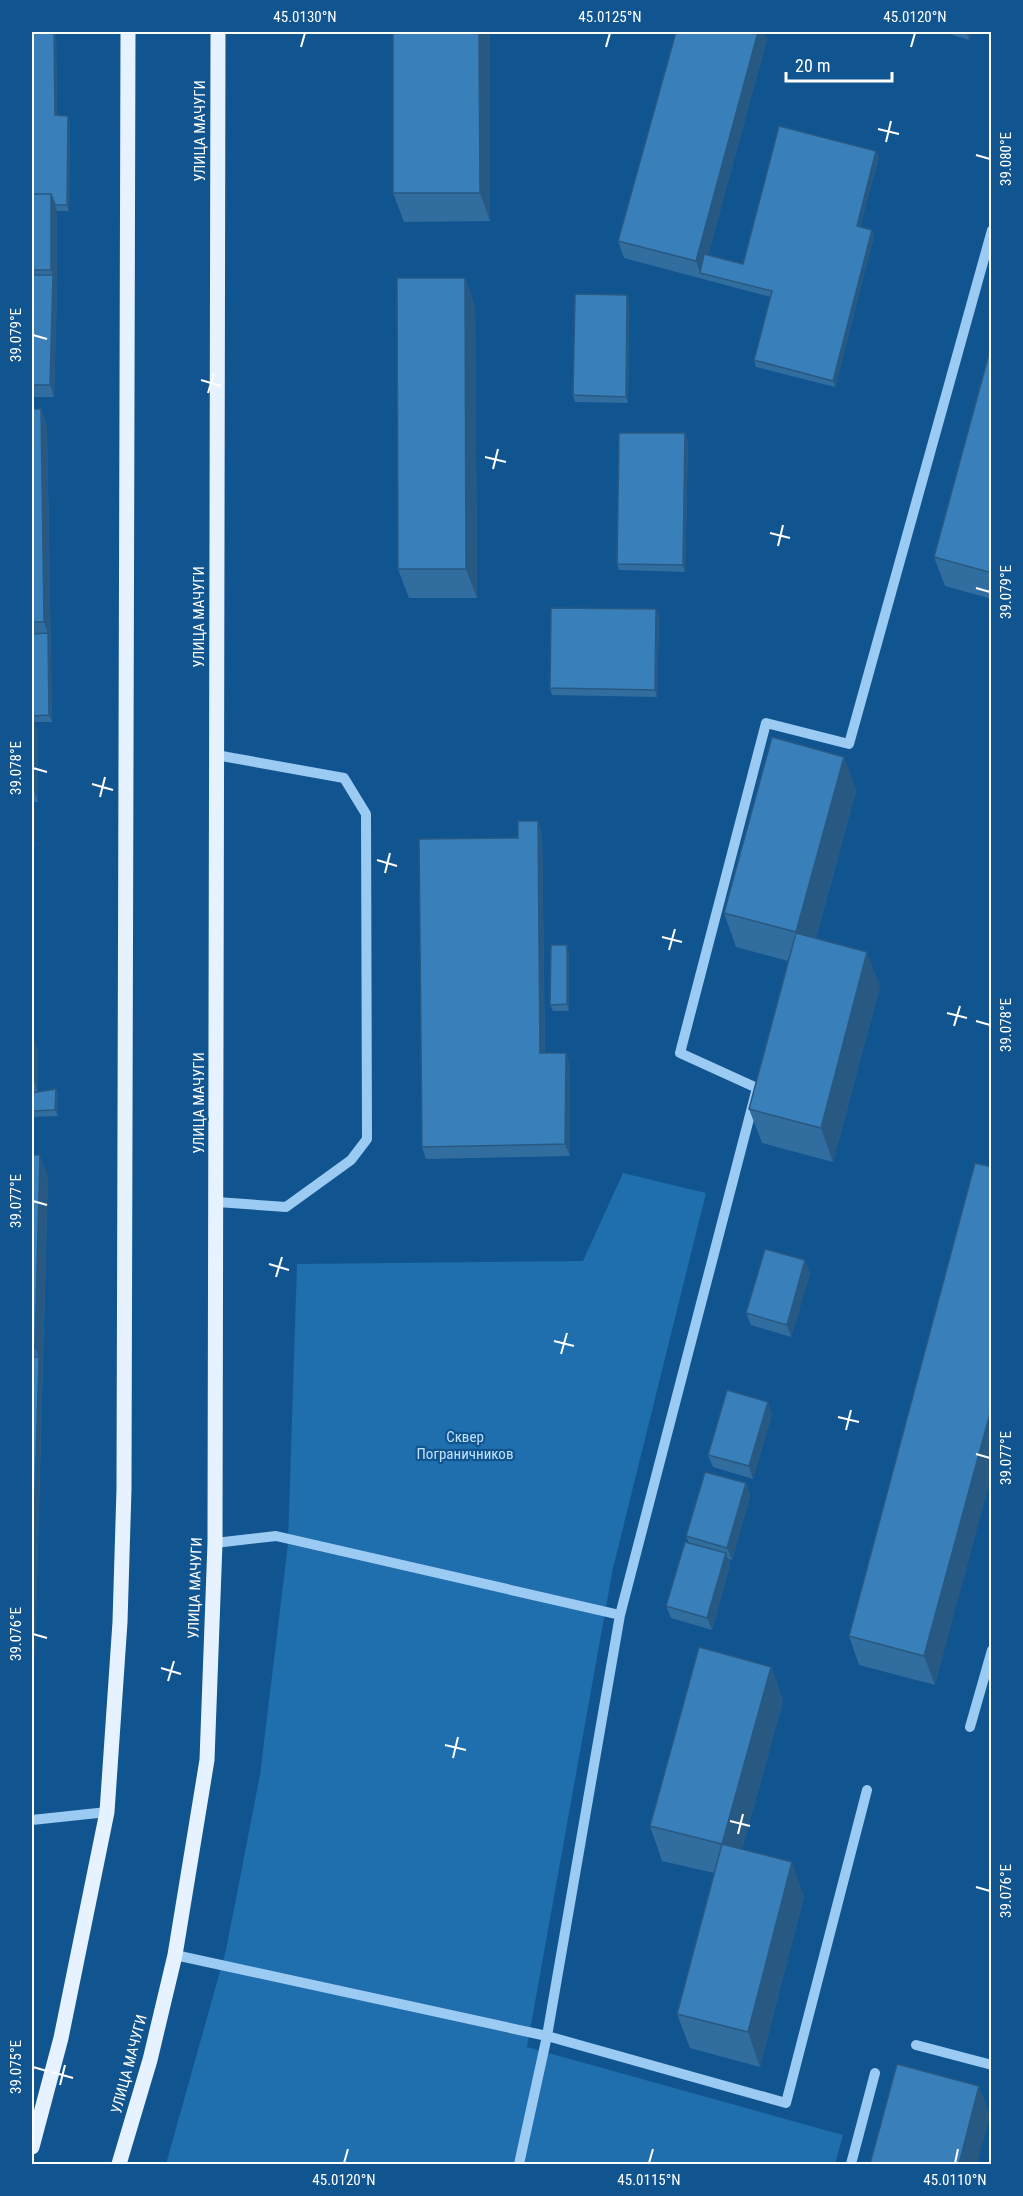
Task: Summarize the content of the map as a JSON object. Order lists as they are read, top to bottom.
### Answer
{
  "streets": {
    "main road": ["УЛИЦА МАЧУГИ"]
  },
  "parks": ["Сквер Пограничников"],
  "scale_bar": "20 m",
  "coordinates": [
    "45.0130°N",
    "45.0125°N",
    "45.0120°N",
    "39.080°E",
    "39.079°E",
    "39.078°E",
    "39.077°E",
    "39.076°E",
    "39.075°E",
    "45.0115°N",
    "45.0110°N"
  ]
}
